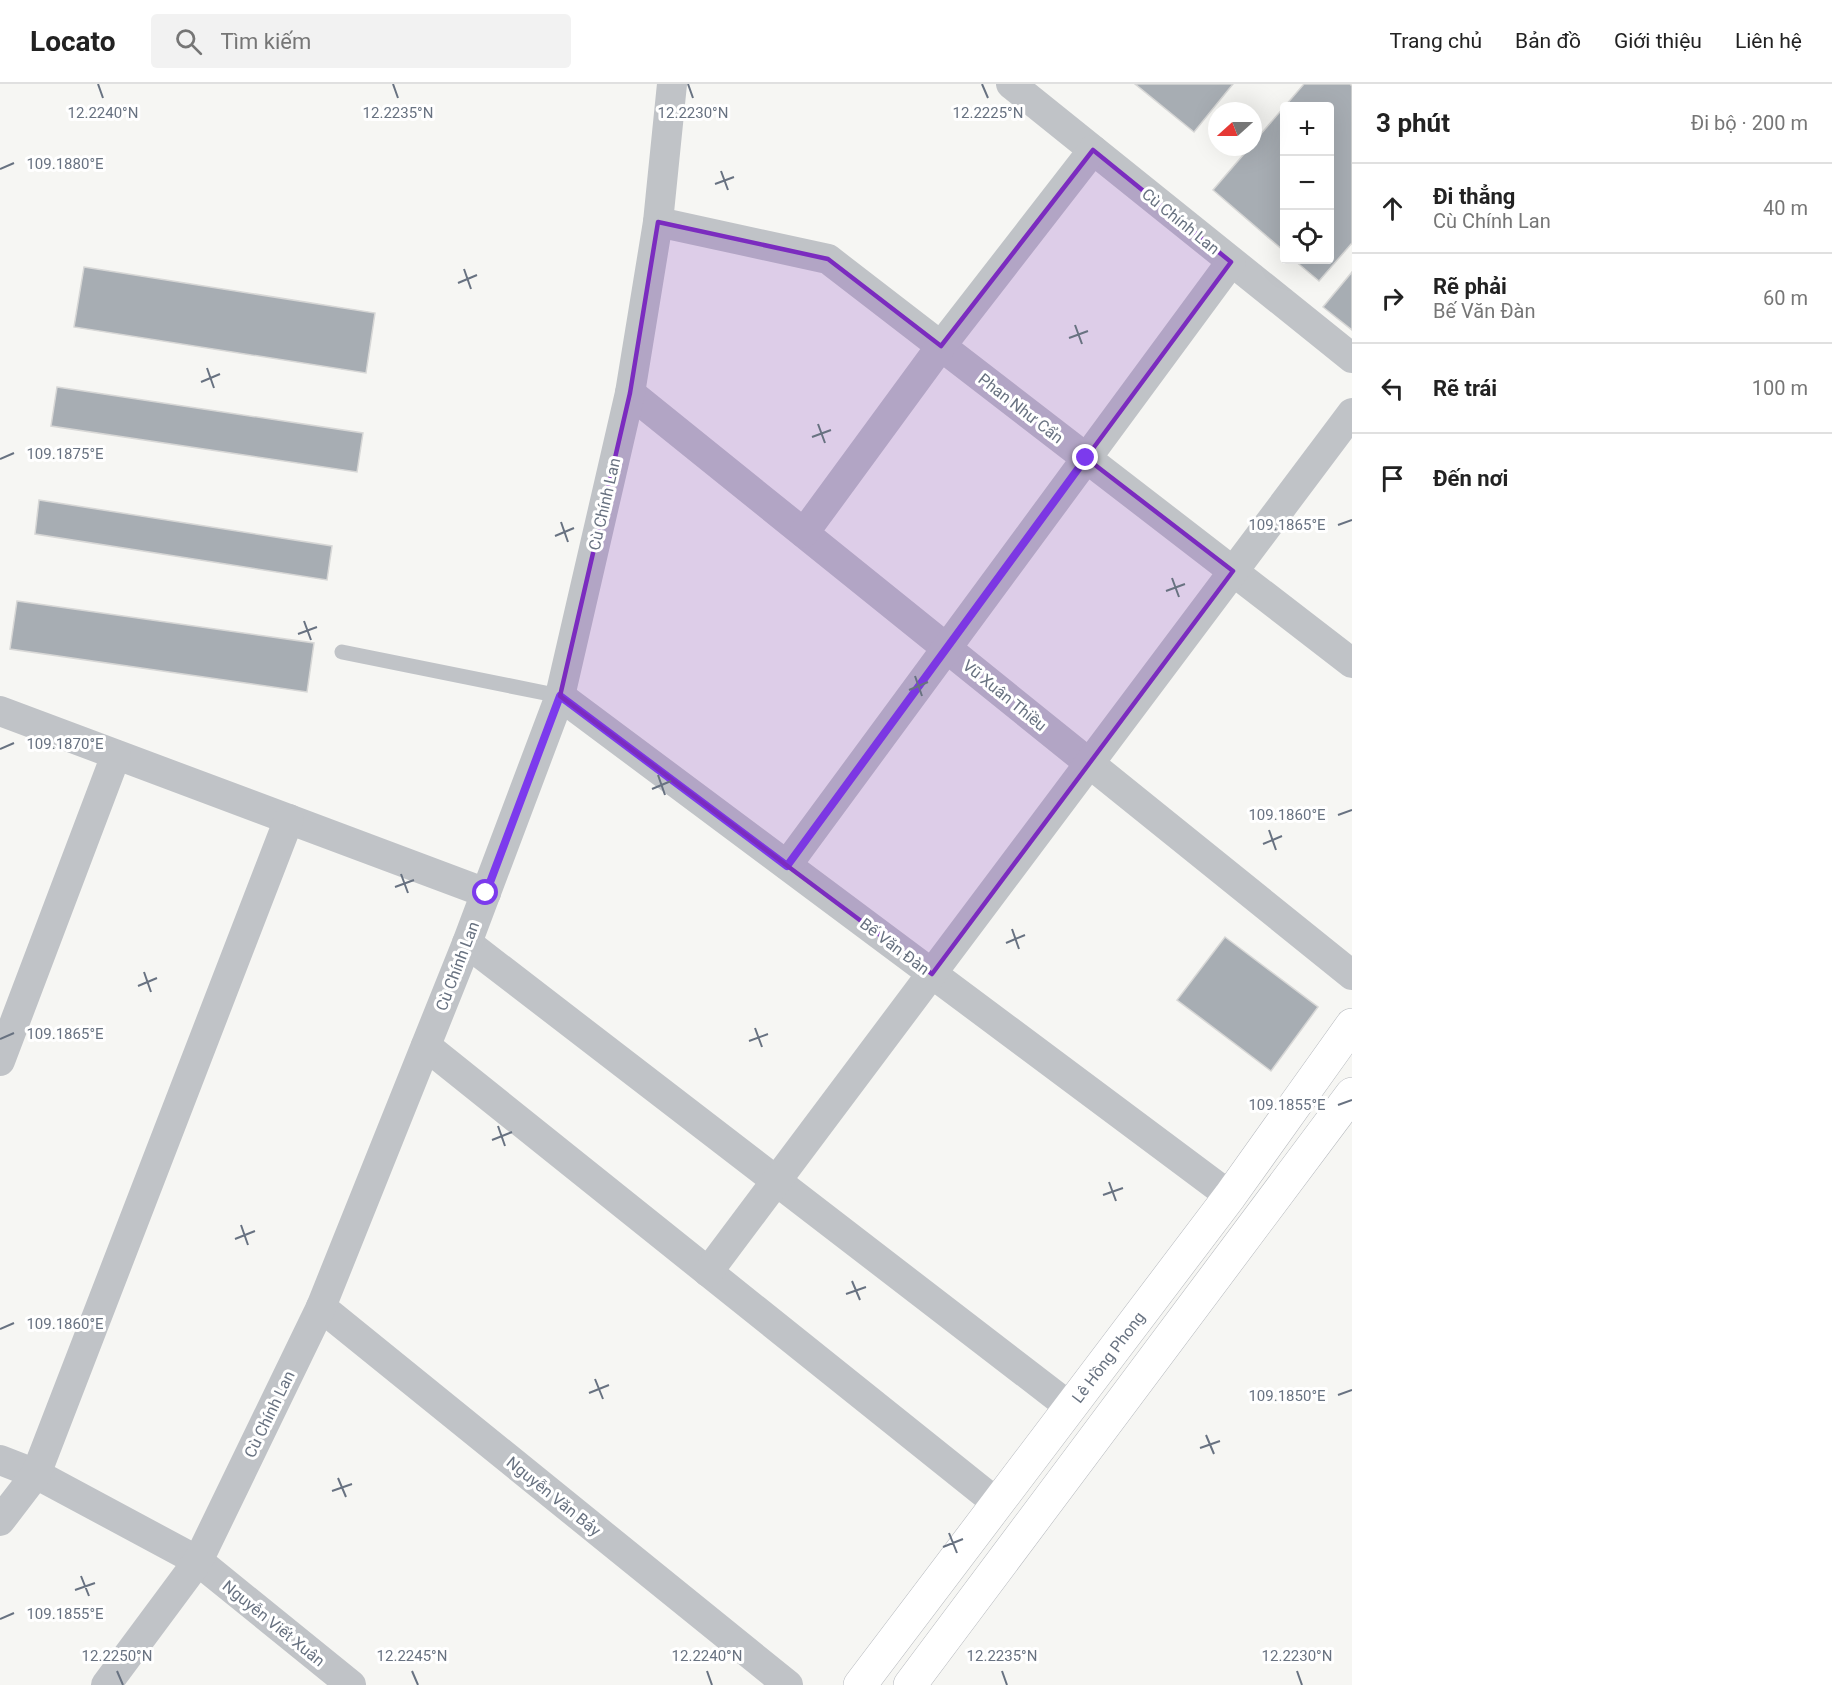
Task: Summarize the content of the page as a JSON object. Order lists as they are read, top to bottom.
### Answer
{
  "streets": {
    "main road": ["Lê Hồng Phong"],
    "street": [
      "Cù Chính Lan",
      "Phan Như Cẩn",
      "Vũ Xuân Thiều",
      "Bế Văn Đàn",
      "Nguyễn Văn Bảy",
      "Nguyễn Viết Xuân"
    ]
  },
  "crossings": [
    ["Cù Chính Lan", "Phan Như Cẩn"],
    ["Cù Chính Lan", "Vũ Xuân Thiều"],
    ["Cù Chính Lan", "Bế Văn Đàn"],
    ["Cù Chính Lan", "Nguyễn Văn Bảy"],
    ["Cù Chính Lan", "Nguyễn Viết Xuân"],
    ["Bế Văn Đàn", "Lê Hồng Phong"]
  ],
  "north": "left",
  "page": {
    "header": "Locato",
    "search": "Tìm kiếm",
    "nav": [
      "Trang chủ",
      "Bản đồ",
      "Giới thiệu",
      "Liên hệ"
    ],
    "heading": ["3 phút", "Đi bộ · 200 m"],
    "map_buttons": ["+", "−"],
    "list": [
      ["Đi thẳng", "Cù Chính Lan", "40 m"],
      ["Rẽ phải", "Bế Văn Đàn", "60 m"],
      ["Rẽ trái", "100 m"],
      "Đến nơi"
    ]
  },
  "coordinates": [
    "12.2240°N",
    "12.2235°N",
    "12.2230°N",
    "12.2225°N",
    "109.1880°E",
    "109.1875°E",
    "109.1865°E",
    "109.1870°E",
    "109.1860°E",
    "109.1855°E",
    "109.1850°E",
    "12.2250°N",
    "12.2245°N"
  ]
}
